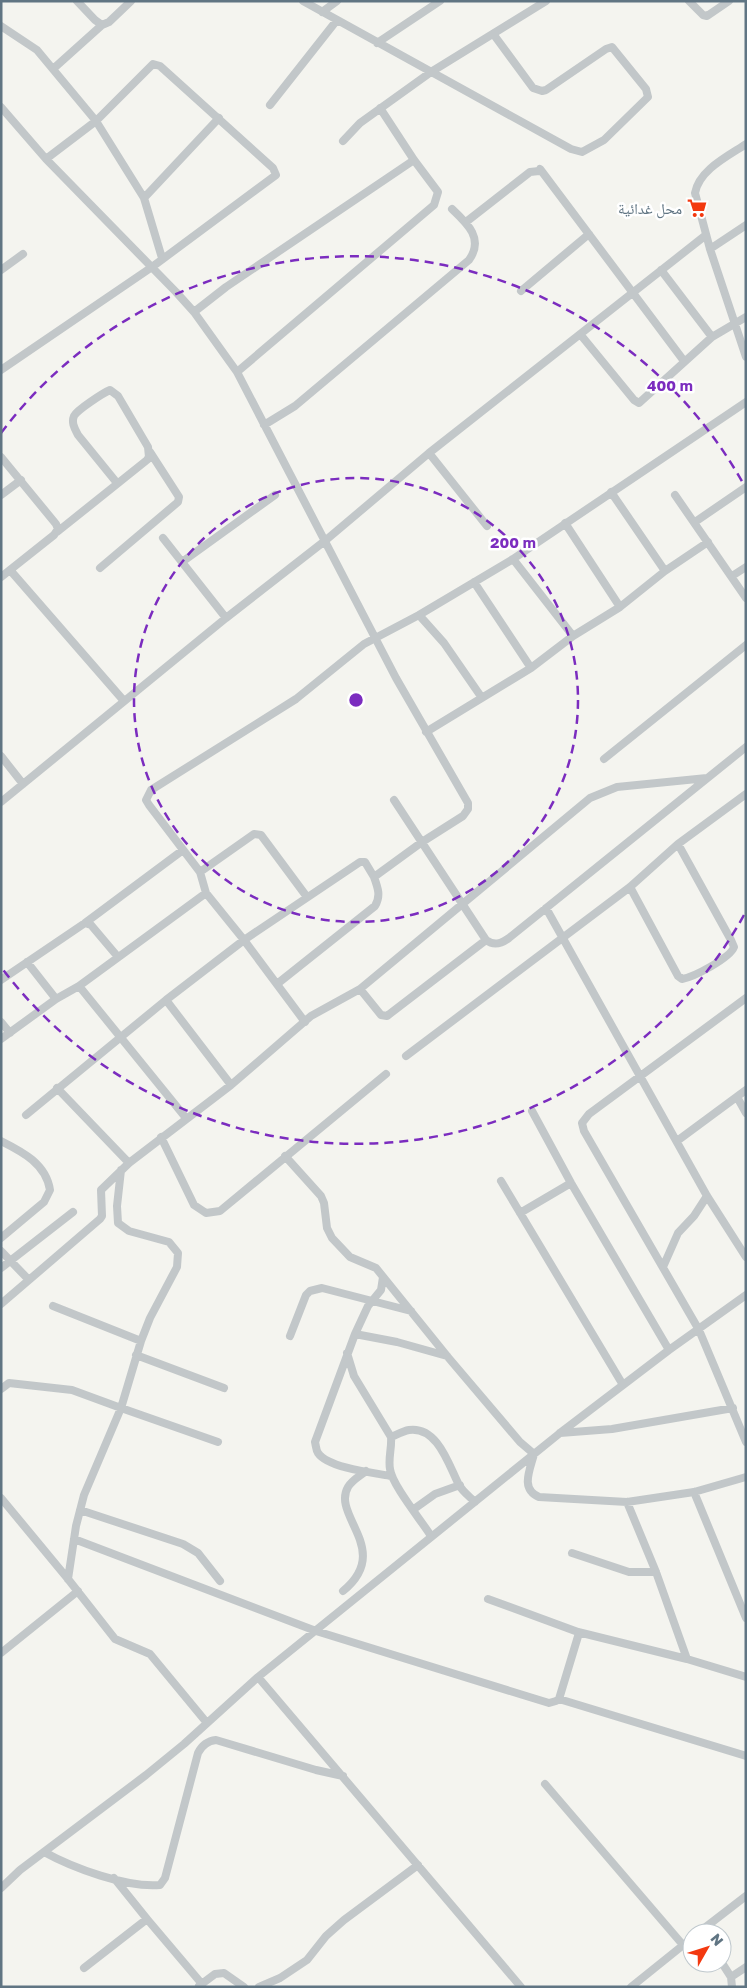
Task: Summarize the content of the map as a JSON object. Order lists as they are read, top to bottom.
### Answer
{
  "places": {
    "supermarket": ["محل غدائية"]
  },
  "north": "top right",
  "rings": ["400 m", "200 m"]
}
